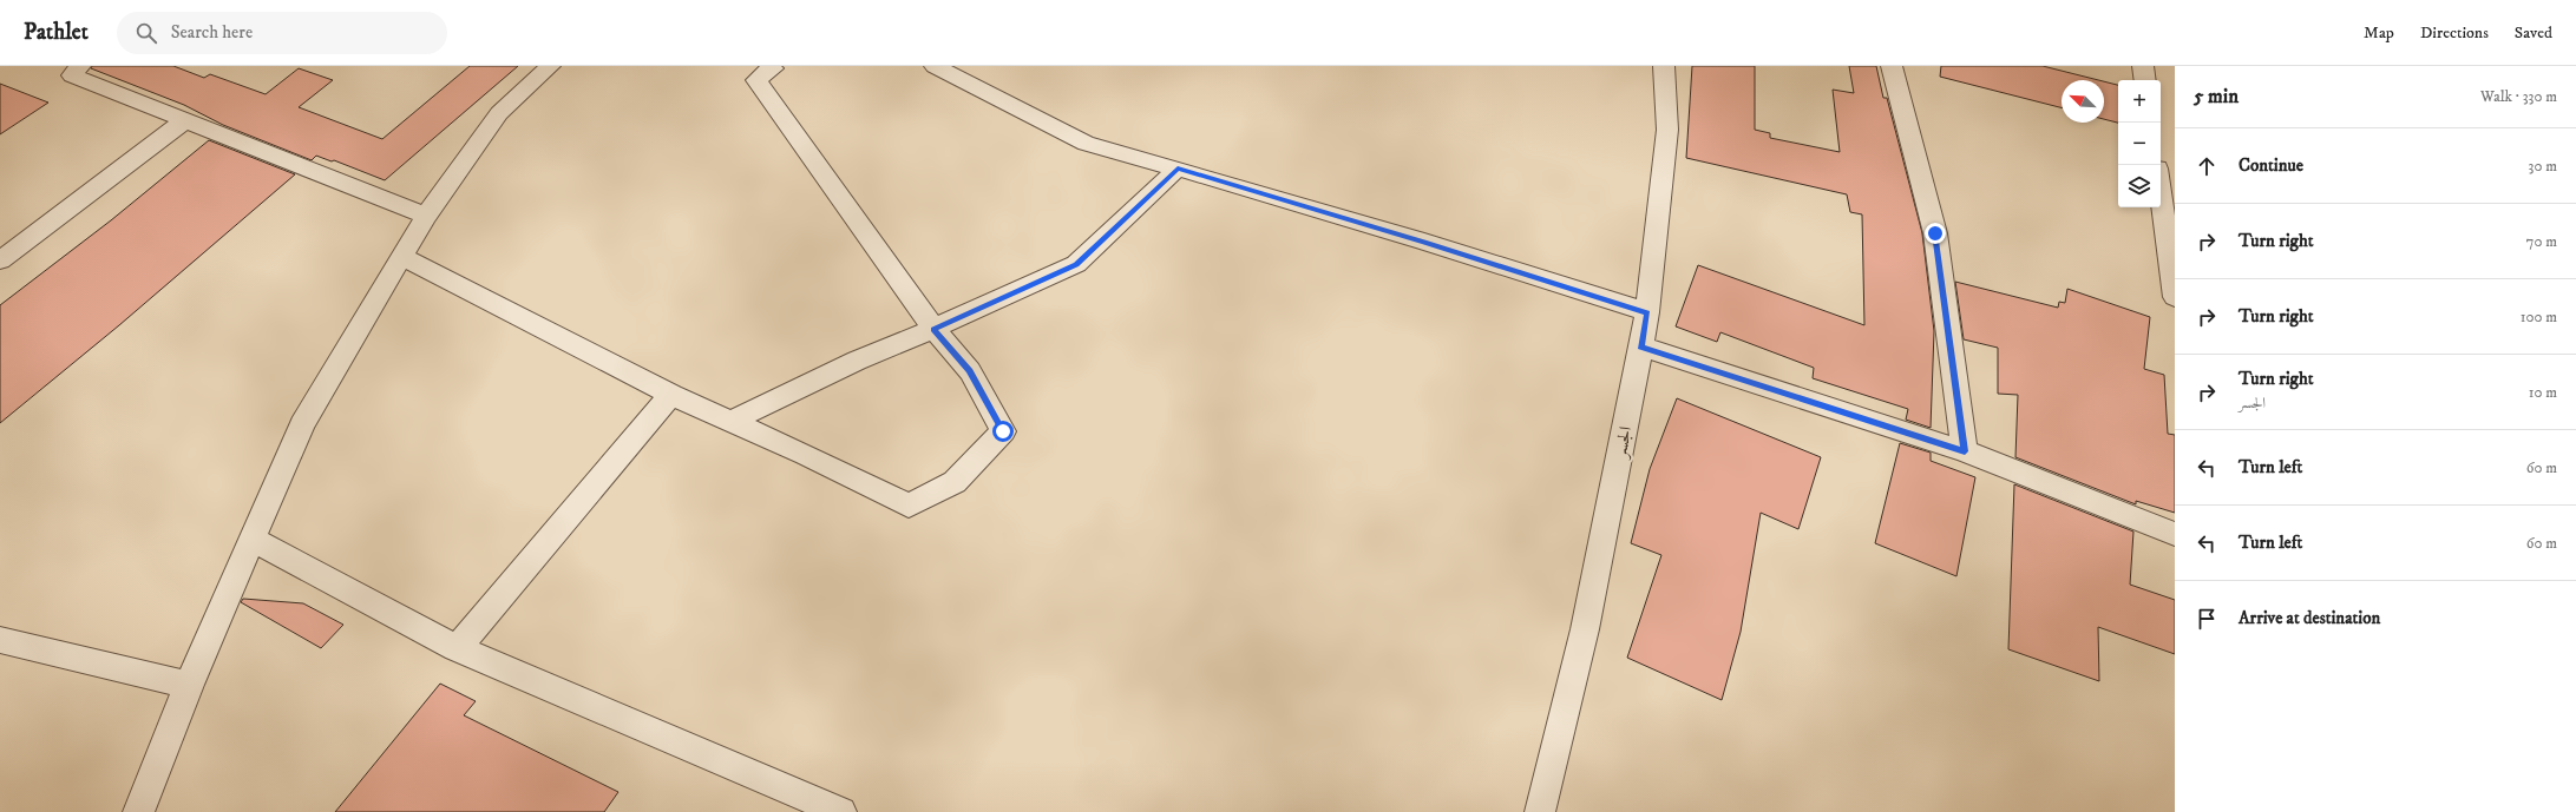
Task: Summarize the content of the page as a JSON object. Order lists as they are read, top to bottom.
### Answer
{
  "streets": {
    "street": ["الجسر"]
  },
  "north": "top left",
  "page": {
    "header": "Pathlet",
    "search": "Search here",
    "nav": ["Map", "Directions", "Saved"],
    "heading": ["5 min", "Walk · 330 m"],
    "map_buttons": ["+", "−"],
    "list": [
      ["Continue", "30 m"],
      ["Turn right", "70 m"],
      ["Turn right", "100 m"],
      ["Turn right", "الجسر", "10 m"],
      ["Turn left", "60 m"],
      ["Turn left", "60 m"],
      "Arrive at destination"
    ]
  }
}
